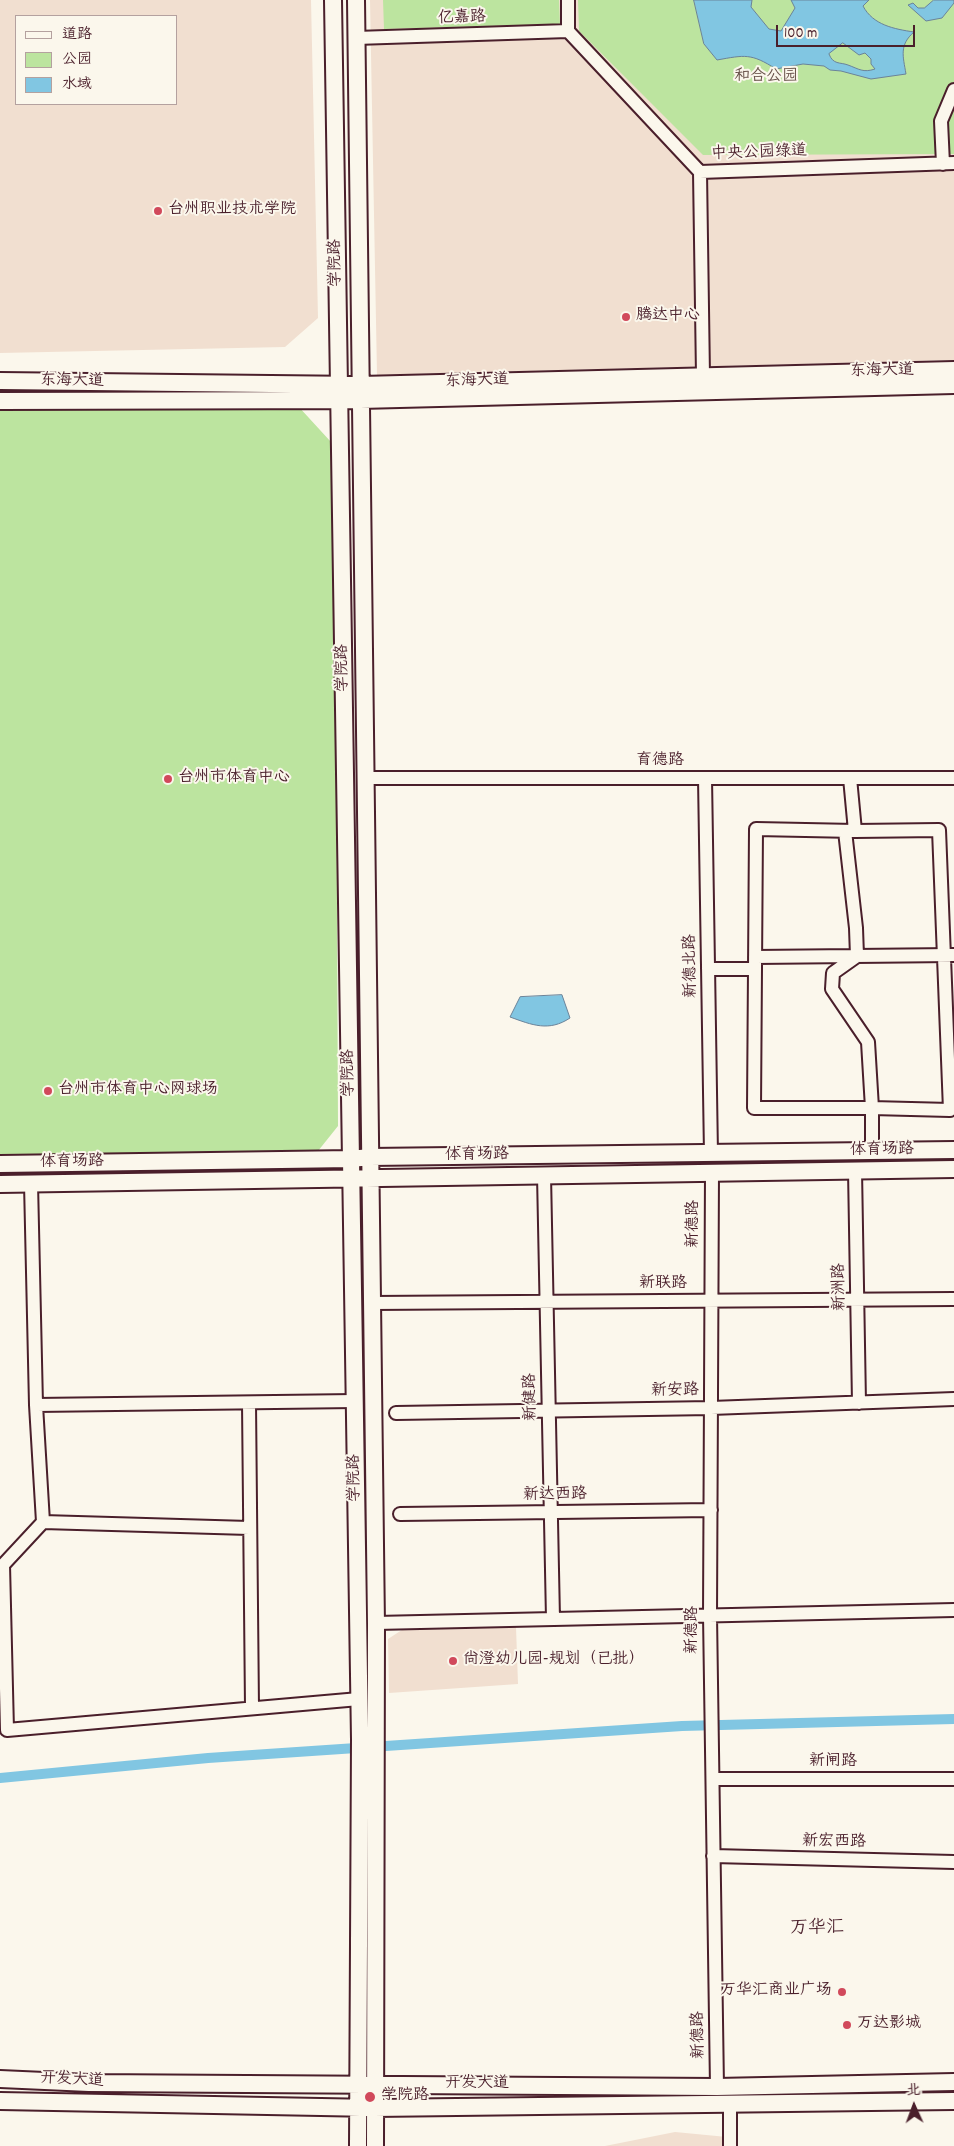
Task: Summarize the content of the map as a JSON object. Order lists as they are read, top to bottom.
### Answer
{
  "streets": {
    "main road": [
      "学院路",
      "东海大道",
      "体育场路",
      "开发大道"
    ],
    "street": [
      "亿嘉路",
      "中央公园绿道",
      "育德路",
      "新德北路",
      "新德路",
      "新联路",
      "新洲路",
      "新安路",
      "新健路",
      "新达西路",
      "新闸路",
      "新宏西路"
    ]
  },
  "crossings": [
    ["亿嘉路", "中央公园绿道"],
    ["亿嘉路", "学院路"],
    ["学院路", "东海大道"],
    ["学院路", "育德路"],
    ["学院路", "体育场路"],
    ["学院路", "新联路"],
    ["学院路", "开发大道"],
    ["育德路", "新德北路"],
    ["新德北路", "体育场路"],
    ["新德路", "新联路"],
    ["新德路", "新安路"],
    ["新德路", "新达西路"],
    ["新德路", "新闸路"],
    ["新德路", "新宏西路"],
    ["新德路", "开发大道"],
    ["新联路", "新洲路"],
    ["新联路", "新健路"],
    ["新洲路", "新安路"],
    ["新安路", "新健路"],
    ["新健路", "新达西路"]
  ],
  "districts": ["万华汇"],
  "parks": ["和合公园"],
  "places": [
    "台州职业技术学院",
    "腾达中心",
    "台州市体育中心",
    "台州市体育中心网球场",
    "尚澄幼儿园-规划（已批）",
    "万华汇商业广场",
    "万达影城",
    "学院路"
  ],
  "legend": ["道路", "公园", "水域"],
  "scale_bar": "100 m",
  "north": "top"
}
